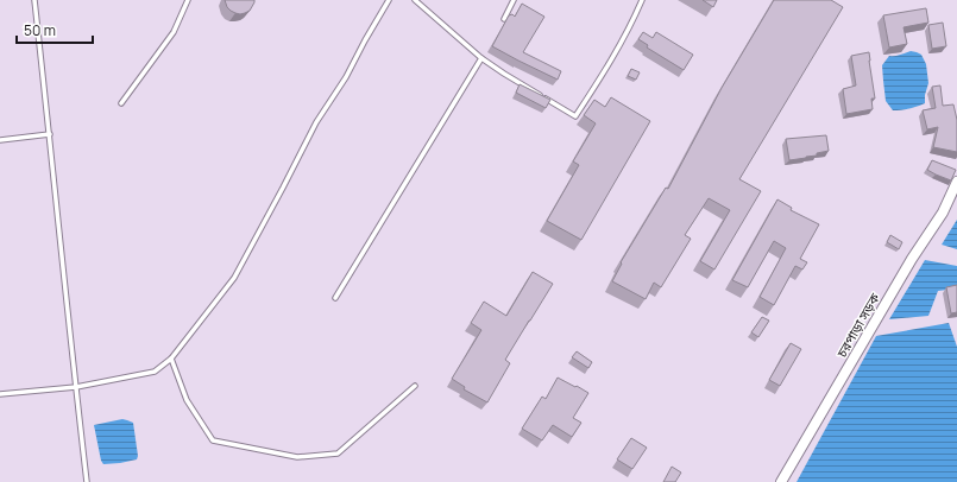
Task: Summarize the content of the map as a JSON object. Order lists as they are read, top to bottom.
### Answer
{
  "streets": {
    "street": ["চরপাড়া সড়ক"]
  },
  "scale_bar": "50 m"
}
